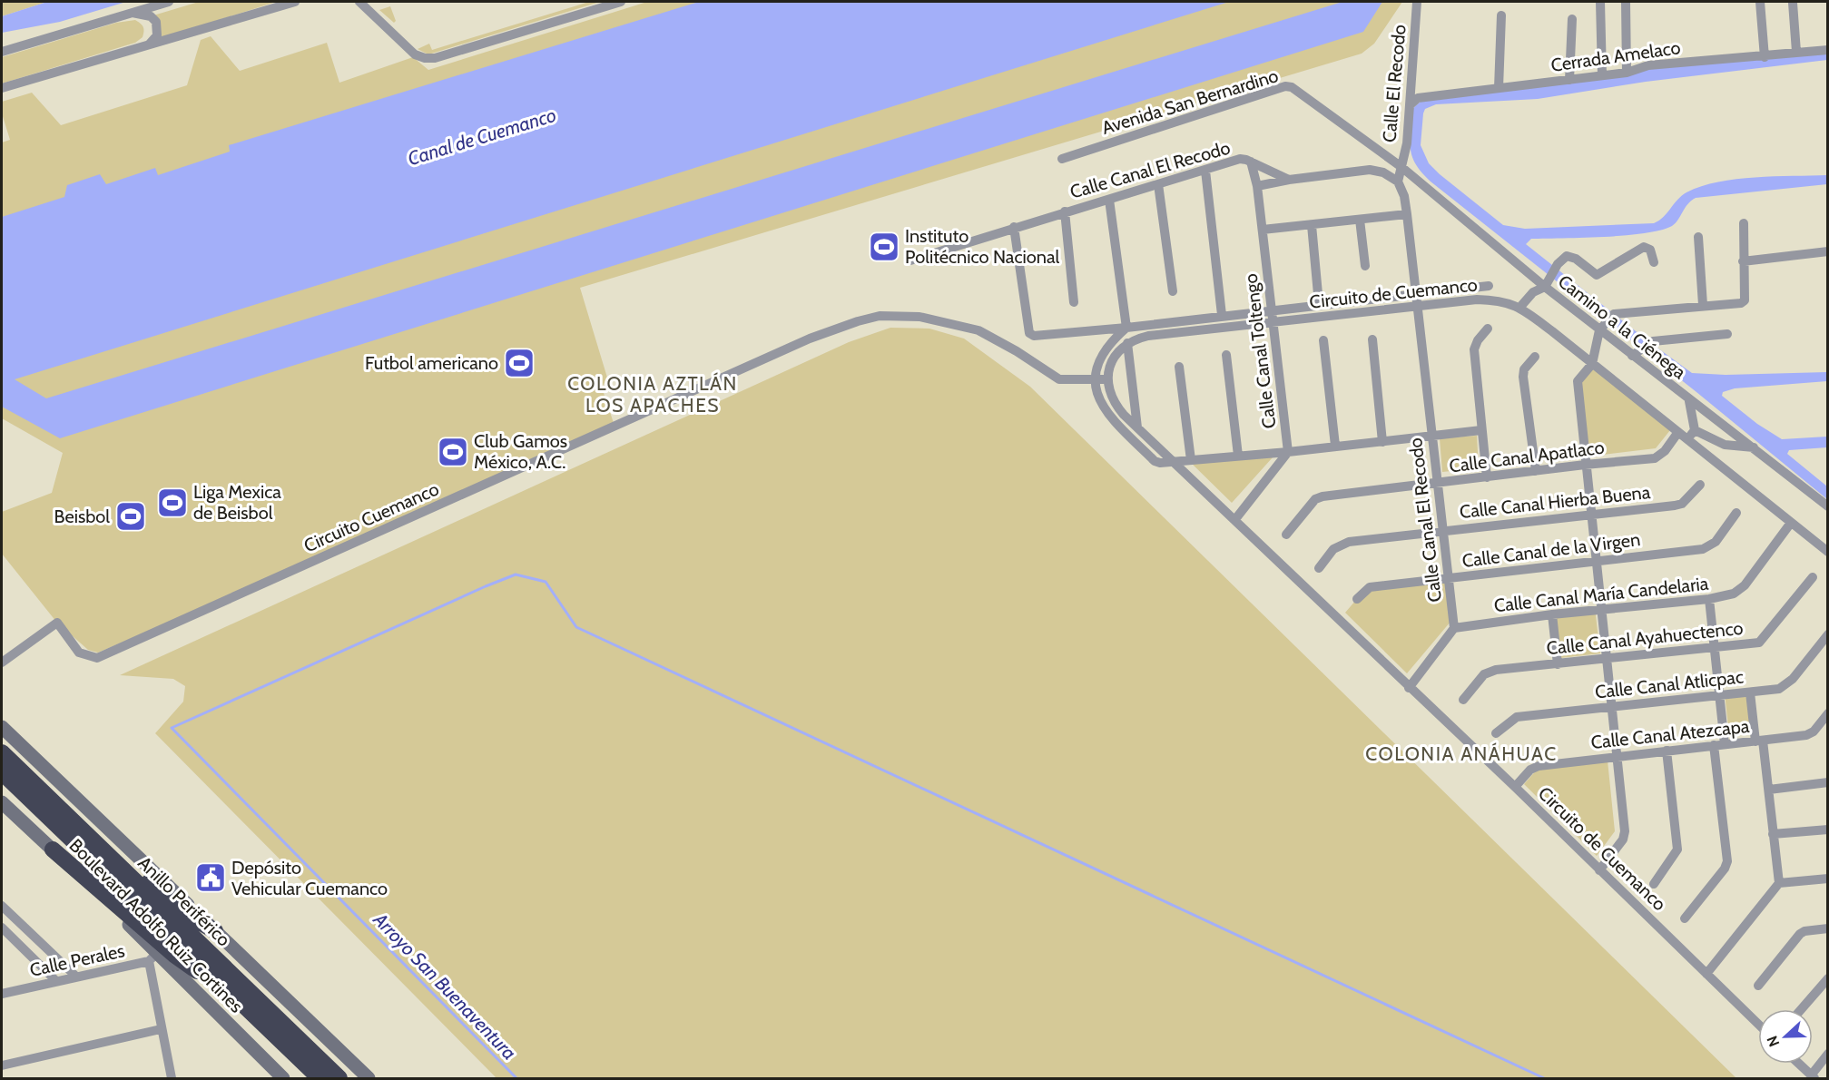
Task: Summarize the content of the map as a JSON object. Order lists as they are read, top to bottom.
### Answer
{
  "streets": {
    "highway": ["Anillo Periférico"],
    "main road": ["Boulevard Adolfo Ruiz Cortines"],
    "street": [
      "Cerrada Amelaco",
      "Calle El Recodo",
      "Avenida San Bernardino",
      "Calle Canal El Recodo",
      "Circuito de Cuemanco",
      "Camino a la Ciénega",
      "Calle Canal Toltengo",
      "Calle Canal Apatlaco",
      "Calle Canal Hierba Buena",
      "Circuito Cuemanco",
      "Calle Canal de la Virgen",
      "Calle Canal María Candelaria",
      "Calle Canal Ayahuectenco",
      "Calle Canal Atlicpac",
      "Calle Canal Atezcapa",
      "Calle Perales"
    ]
  },
  "crossings": [
    ["Cerrada Amelaco", "Calle El Recodo"],
    ["Calle El Recodo", "Avenida San Bernardino"],
    ["Calle El Recodo", "Camino a la Ciénega"],
    ["Avenida San Bernardino", "Camino a la Ciénega"],
    ["Calle Canal El Recodo", "Circuito de Cuemanco"],
    ["Calle Canal El Recodo", "Calle Canal Toltengo"],
    ["Calle Canal El Recodo", "Calle Canal Apatlaco"],
    ["Calle Canal El Recodo", "Calle Canal Hierba Buena"],
    ["Calle Canal El Recodo", "Calle Canal de la Virgen"],
    ["Calle Canal El Recodo", "Calle Canal María Candelaria"],
    ["Circuito de Cuemanco", "Calle Canal Toltengo"],
    ["Circuito de Cuemanco", "Calle Canal Apatlaco"],
    ["Circuito de Cuemanco", "Circuito Cuemanco"],
    ["Circuito de Cuemanco", "Calle Canal María Candelaria"],
    ["Circuito de Cuemanco", "Calle Canal Atezcapa"],
    ["Boulevard Adolfo Ruiz Cortines", "Calle Perales"]
  ],
  "districts": ["COLONIA AZTLÁN LOS APACHES", "COLONIA ANÁHUAC"],
  "water": ["Canal de Cuemanco", "Arroyo San Buenaventura"],
  "places": {
    "sports": [
      "Instituto Politécnico Nacional",
      "Futbol americano",
      "Club Gamos México, A.C.",
      "Liga Mexica de Beisbol",
      "Beisbol"
    ],
    "public building": ["Depósito Vehicular Cuemanco"]
  },
  "north": "left"
}
